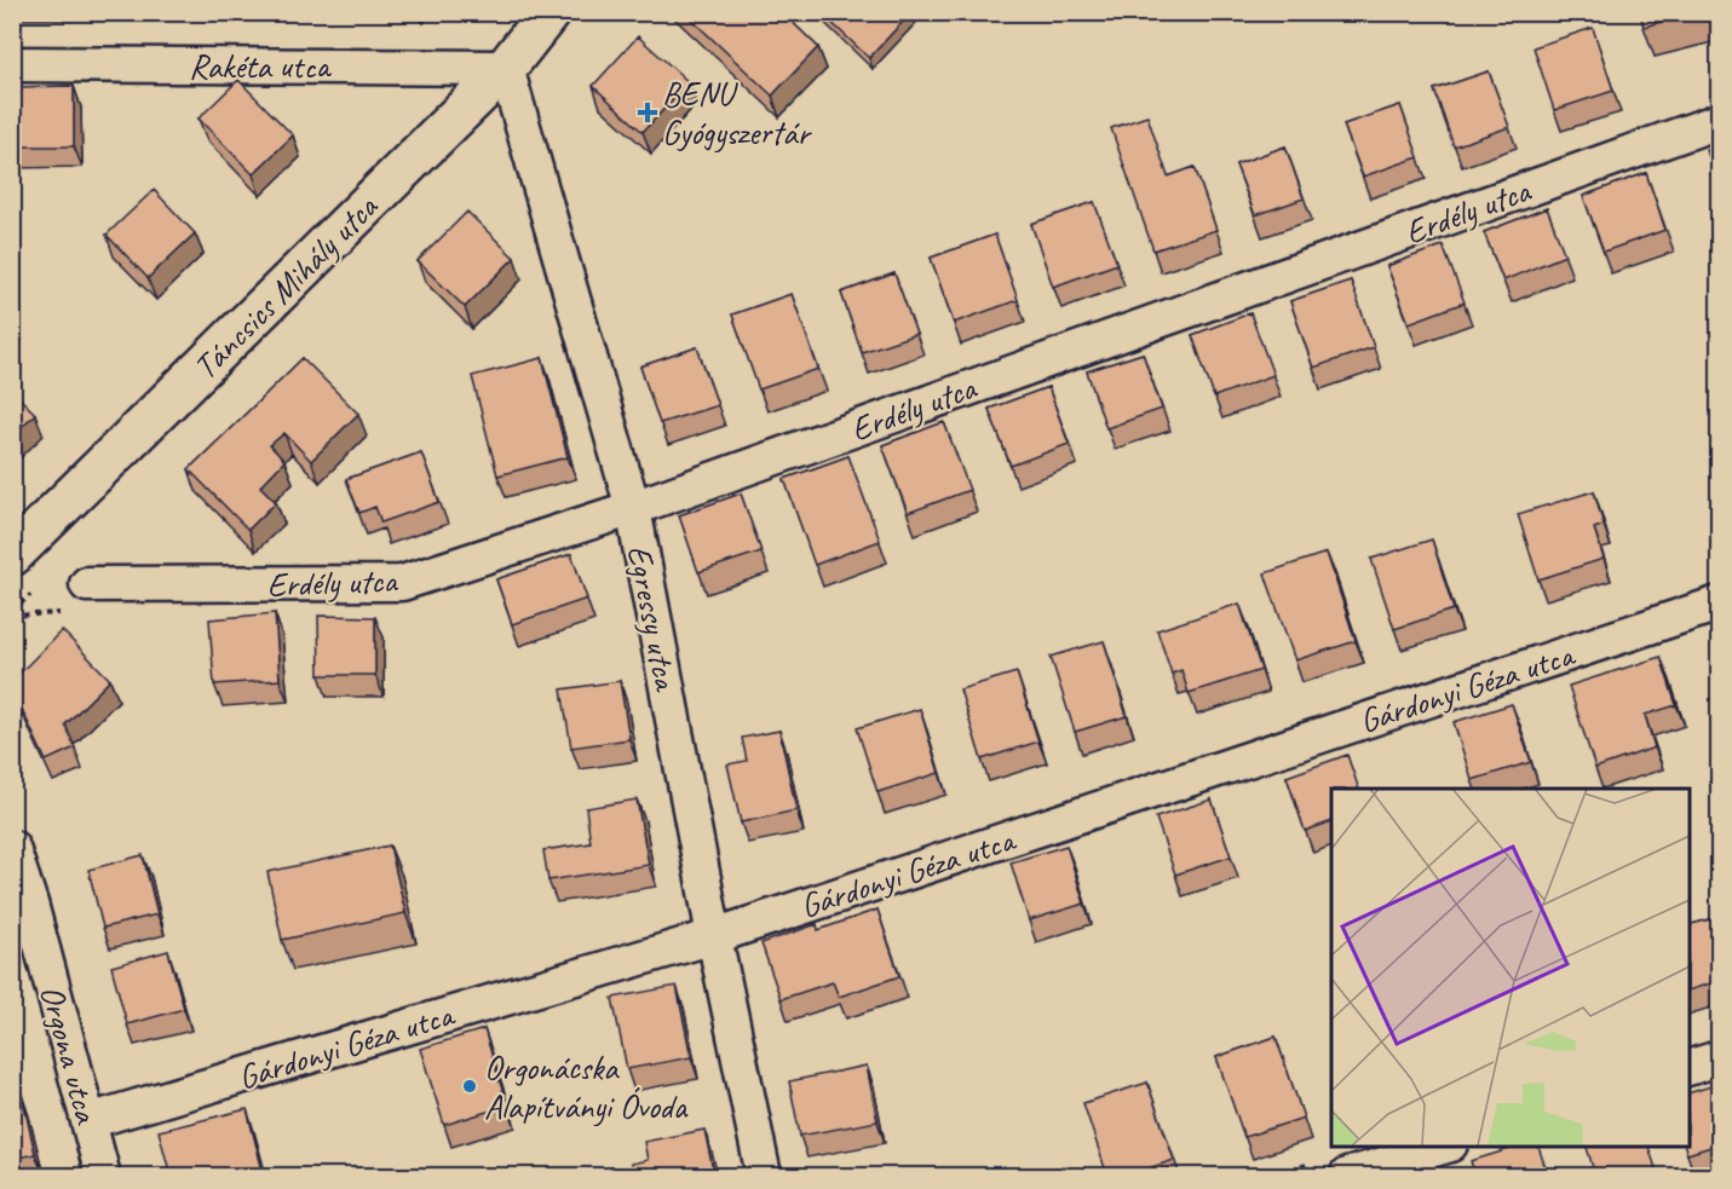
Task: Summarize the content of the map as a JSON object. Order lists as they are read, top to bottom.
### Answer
{
  "streets": {
    "street": [
      "Rakéta utca",
      "Erdély utca",
      "Táncsics Mihály utca",
      "Egressy utca",
      "Gárdonyi Géza utca",
      "Orgona utca"
    ]
  },
  "crossings": [
    ["Rakéta utca", "Táncsics Mihály utca"],
    ["Rakéta utca", "Egressy utca"],
    ["Erdély utca", "Egressy utca"],
    ["Táncsics Mihály utca", "Egressy utca"],
    ["Egressy utca", "Gárdonyi Géza utca"],
    ["Gárdonyi Géza utca", "Orgona utca"]
  ],
  "places": {
    "health": ["BENU Gyógyszertár"],
    "other": ["Orgonácska Alapítványi Óvoda"]
  }
}
